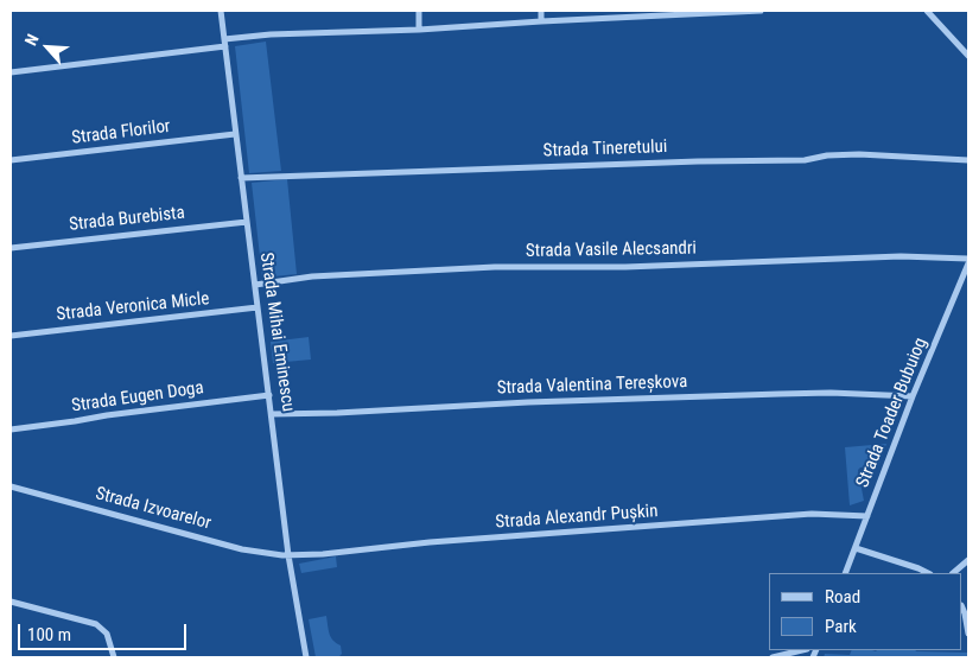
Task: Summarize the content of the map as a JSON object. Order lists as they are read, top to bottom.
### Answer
{
  "streets": {
    "street": [
      "Strada Florilor",
      "Strada Tineretului",
      "Strada Burebista",
      "Strada Vasile Alecsandri",
      "Strada Veronica Micle",
      "Strada Mihai Eminescu",
      "Strada Valentina Tereșkova",
      "Strada Eugen Doga",
      "Strada Toader Bubuiog",
      "Strada Izvoarelor",
      "Strada Alexandr Pușkin"
    ]
  },
  "crossings": [
    ["Strada Florilor", "Strada Mihai Eminescu"],
    ["Strada Tineretului", "Strada Mihai Eminescu"],
    ["Strada Burebista", "Strada Mihai Eminescu"],
    ["Strada Vasile Alecsandri", "Strada Mihai Eminescu"],
    ["Strada Veronica Micle", "Strada Mihai Eminescu"],
    ["Strada Mihai Eminescu", "Strada Valentina Tereșkova"],
    ["Strada Mihai Eminescu", "Strada Eugen Doga"],
    ["Strada Mihai Eminescu", "Strada Izvoarelor"],
    ["Strada Mihai Eminescu", "Strada Alexandr Pușkin"],
    ["Strada Valentina Tereșkova", "Strada Toader Bubuiog"],
    ["Strada Toader Bubuiog", "Strada Alexandr Pușkin"],
    ["Strada Izvoarelor", "Strada Alexandr Pușkin"]
  ],
  "legend": ["Road", "Park"],
  "scale_bar": "100 m",
  "north": "top left"
}
